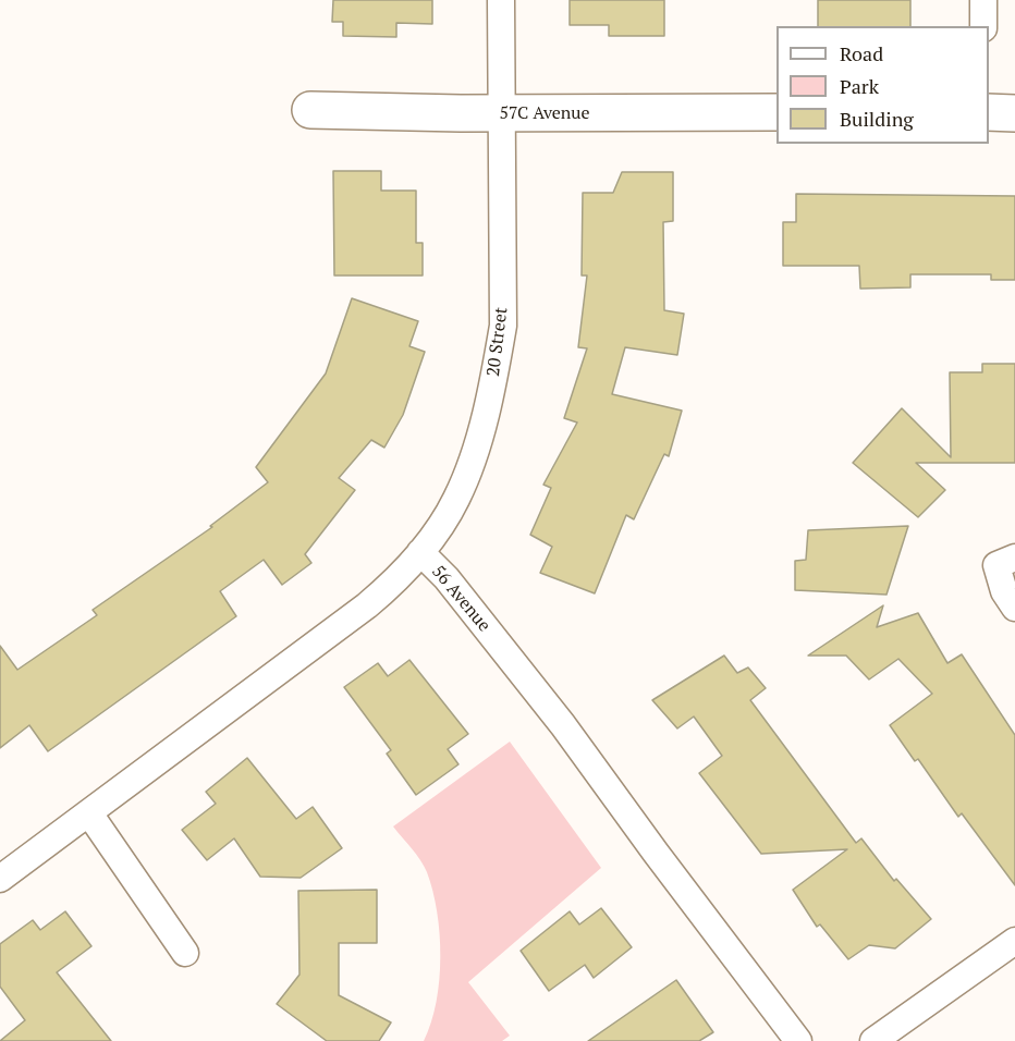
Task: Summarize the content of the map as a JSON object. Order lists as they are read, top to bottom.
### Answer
{
  "streets": {
    "street": ["57C Avenue", "20 Street", "56 Avenue"]
  },
  "crossings": [
    ["57C Avenue", "20 Street"],
    ["20 Street", "56 Avenue"]
  ],
  "legend": ["Road", "Park", "Building"]
}
